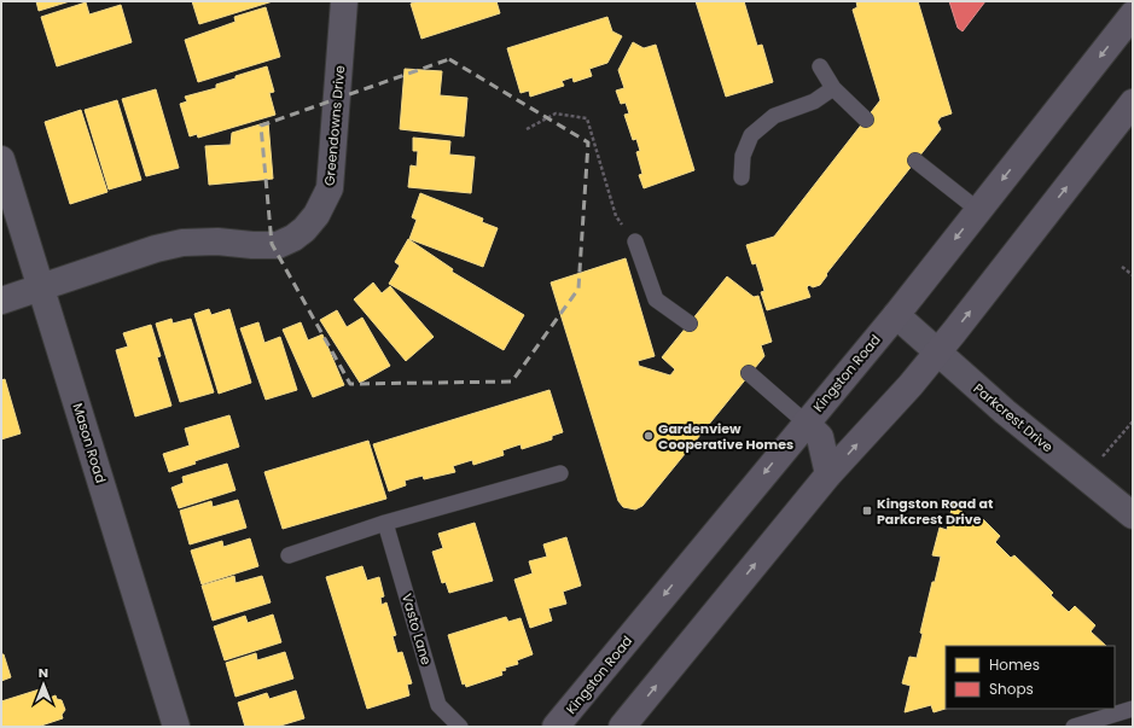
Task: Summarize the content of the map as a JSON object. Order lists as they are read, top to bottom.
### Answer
{
  "streets": {
    "main road": ["Kingston Road"],
    "street": ["Greendowns Drive", "Parkcrest Drive", "Mason Road"],
    "lane": ["Vasto Lane"]
  },
  "crossings": [
    ["Greendowns Drive", "Mason Road"],
    ["Kingston Road", "Parkcrest Drive"]
  ],
  "places": {
    "other": ["Gardenview Cooperative Homes"],
    "transit": ["Kingston Road at Parkcrest Drive"]
  },
  "legend": ["Homes", "Shops"],
  "north": "top"
}
